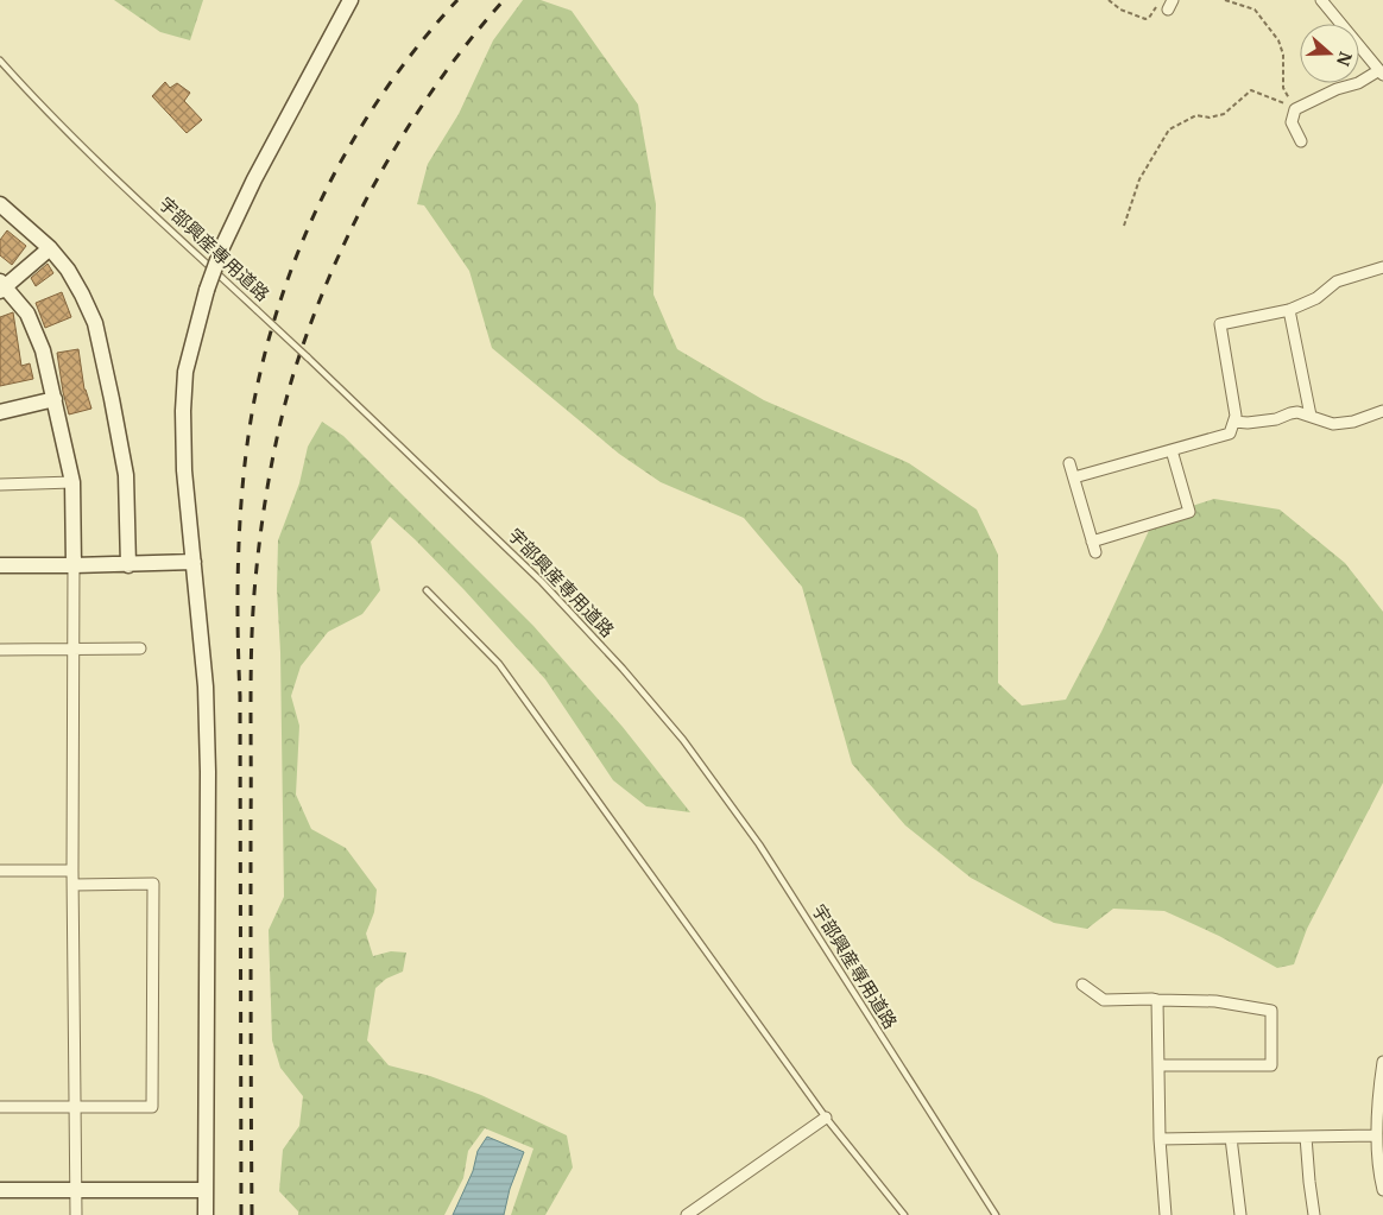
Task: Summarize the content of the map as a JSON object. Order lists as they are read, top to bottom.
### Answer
{
  "streets": {
    "lane": ["宇部興産専用道路"]
  },
  "north": "right"
}
